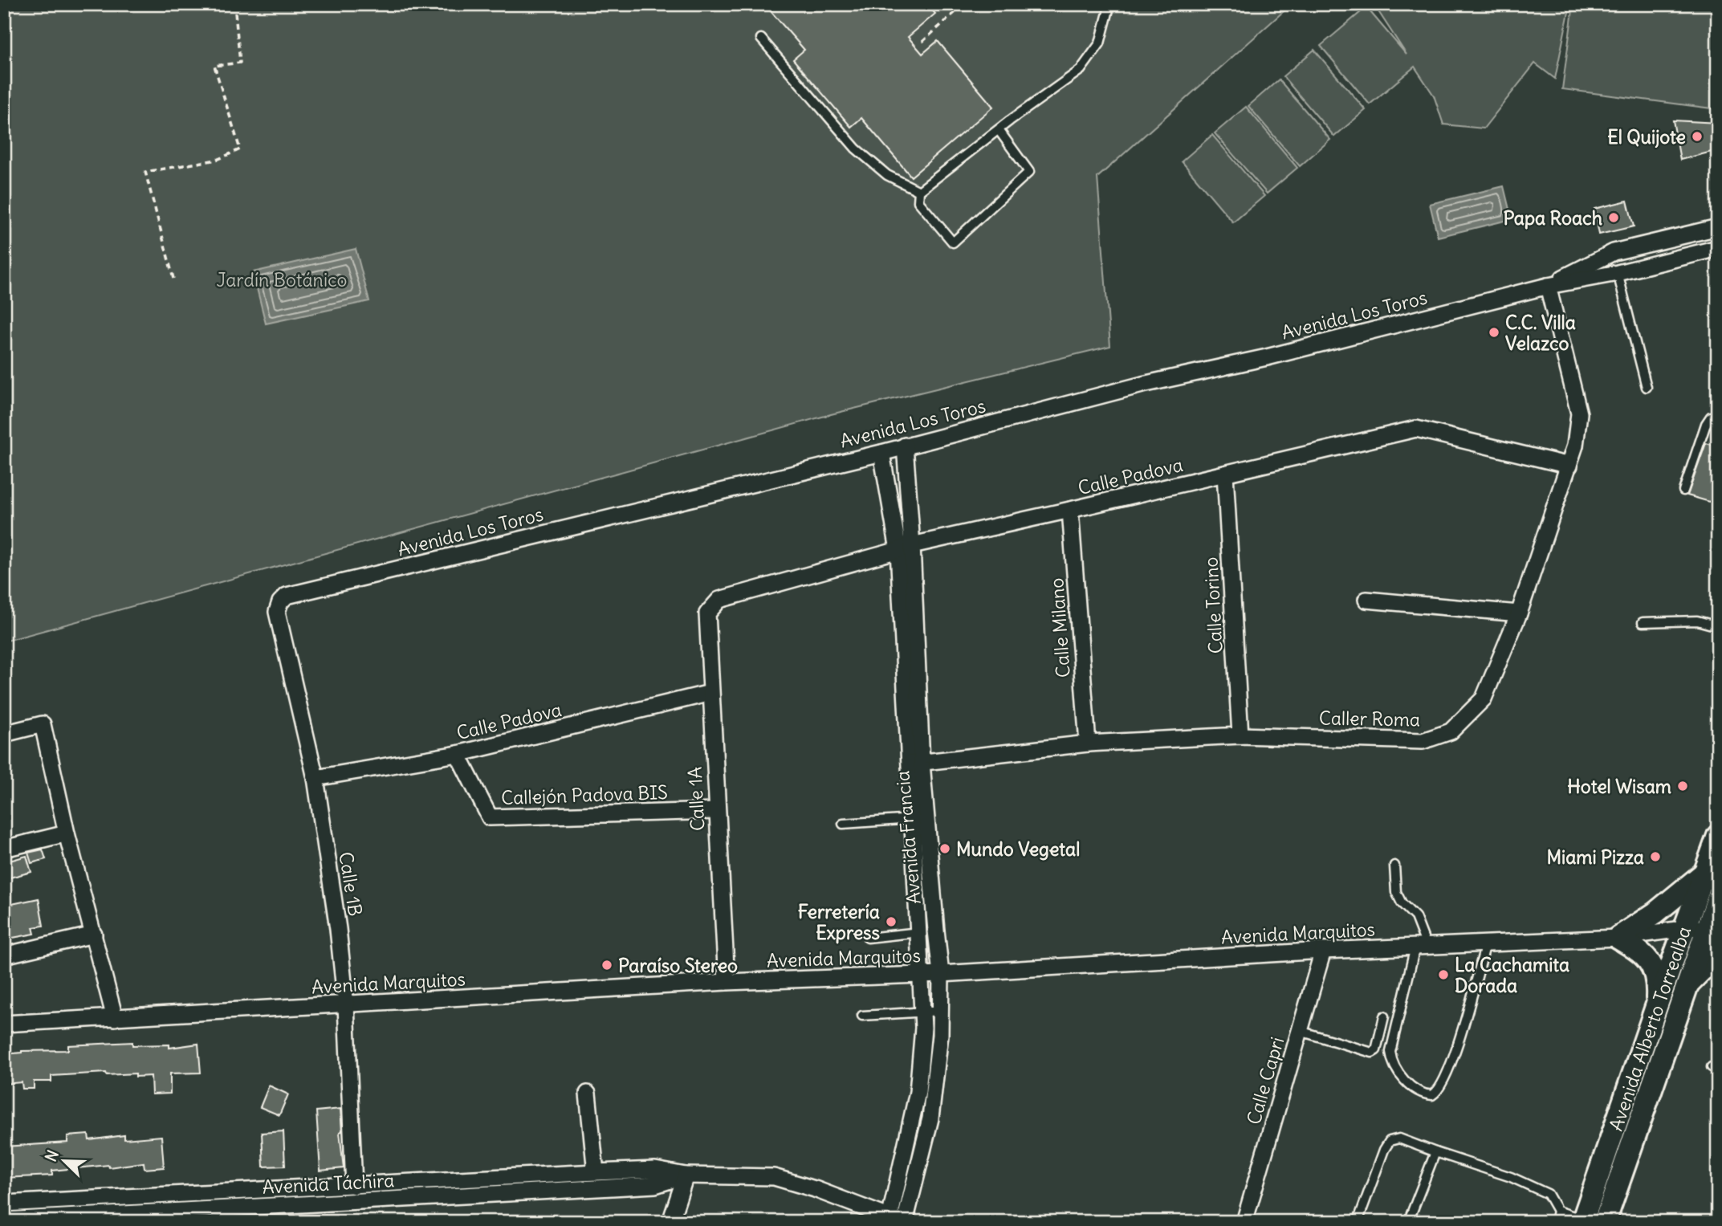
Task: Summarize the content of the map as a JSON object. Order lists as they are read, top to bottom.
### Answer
{
  "streets": {
    "main road": ["Avenida Alberto Torrealba"],
    "street": [
      "Avenida Los Toros",
      "Calle Padova",
      "Calle Torino",
      "Calle Milano",
      "Caller Roma",
      "Callejón Padova BIS",
      "Calle 1A",
      "Avenida Francia",
      "Calle 1B",
      "Avenida Marquitos",
      "Calle Capri",
      "Avenida Táchira"
    ]
  },
  "crossings": [
    ["Avenida Los Toros", "Caller Roma"],
    ["Avenida Los Toros", "Avenida Francia"],
    ["Avenida Los Toros", "Calle 1B"],
    ["Calle Padova", "Calle Torino"],
    ["Calle Padova", "Calle Milano"],
    ["Calle Padova", "Caller Roma"],
    ["Calle Padova", "Callejón Padova BIS"],
    ["Calle Padova", "Calle 1A"],
    ["Calle Padova", "Avenida Francia"],
    ["Calle Padova", "Calle 1B"],
    ["Calle Torino", "Caller Roma"],
    ["Calle Milano", "Caller Roma"],
    ["Caller Roma", "Avenida Francia"],
    ["Callejón Padova BIS", "Calle 1A"],
    ["Calle 1A", "Avenida Marquitos"],
    ["Avenida Francia", "Avenida Marquitos"],
    ["Calle 1B", "Avenida Marquitos"],
    ["Avenida Marquitos", "Avenida Alberto Torrealba"],
    ["Avenida Marquitos", "Calle Capri"]
  ],
  "parks": ["Jardín Botánico"],
  "places": [
    "El Quijote",
    "Papa Roach",
    "C.C. Villa Velazco",
    "Hotel Wisam",
    "Mundo Vegetal",
    "Miami Pizza",
    "Ferretería Express",
    "Paraíso Stereo",
    "La Cachamita Dorada"
  ],
  "north": "top left"
}
